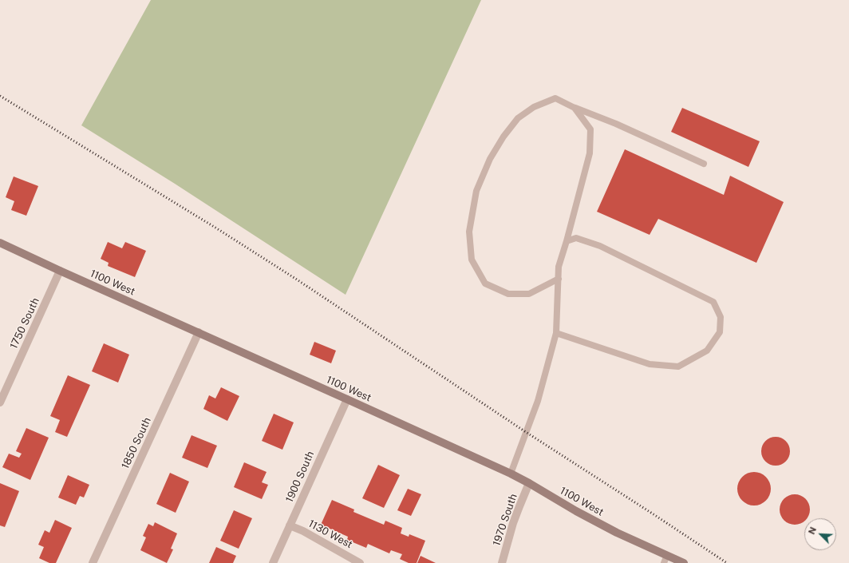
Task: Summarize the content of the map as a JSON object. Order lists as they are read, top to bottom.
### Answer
{
  "streets": {
    "street": [
      "1100 West",
      "1750 South",
      "1850 South",
      "1900 South",
      "1970 South",
      "1130 West"
    ]
  },
  "crossings": [
    ["1100 West", "1750 South"],
    ["1100 West", "1850 South"],
    ["1100 West", "1900 South"],
    ["1100 West", "1970 South"],
    ["1900 South", "1130 West"]
  ],
  "north": "top left"
}
